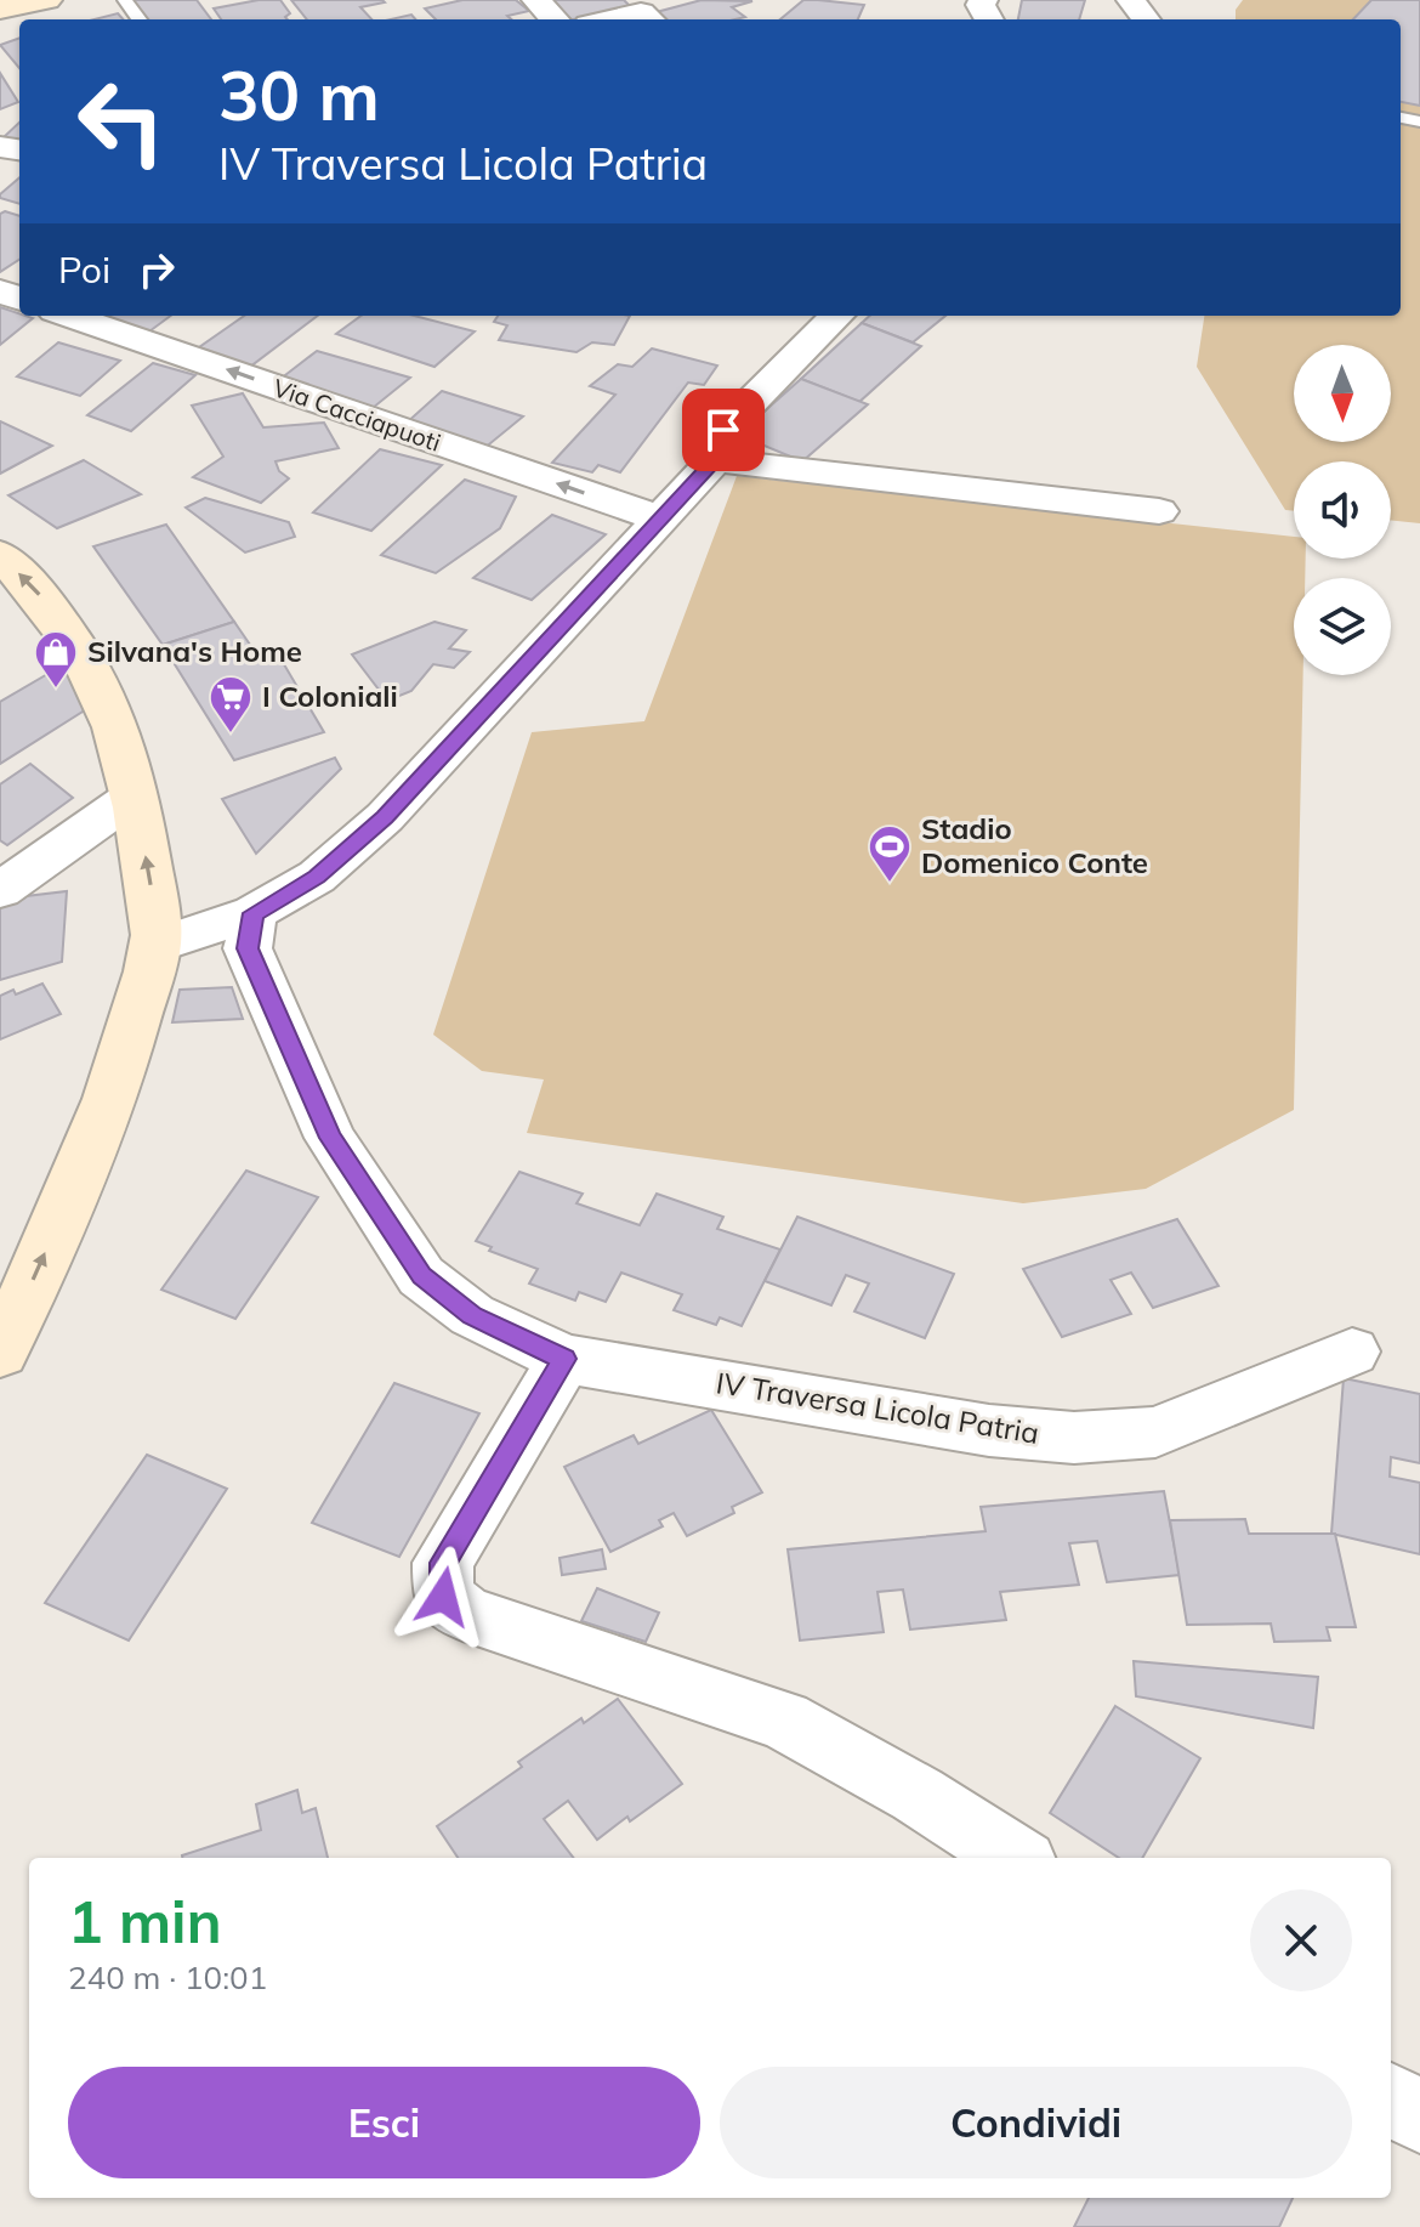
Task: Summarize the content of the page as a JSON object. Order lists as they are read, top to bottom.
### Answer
{
  "streets": {
    "street": ["Via Cacciapuoti", "IV Traversa Licola Patria"]
  },
  "one_way": ["Via Cacciapuoti"],
  "places": {
    "shop": ["Silvana's Home"],
    "supermarket": ["I Coloniali"],
    "sports": ["Stadio Domenico Conte"]
  },
  "north": "bottom",
  "page": {
    "turn": ["30 m", "IV Traversa Licola Patria"],
    "then": "Poi",
    "heading": ["1 min", "240 m · 10:01"],
    "buttons": ["Esci", "Condividi"]
  }
}
